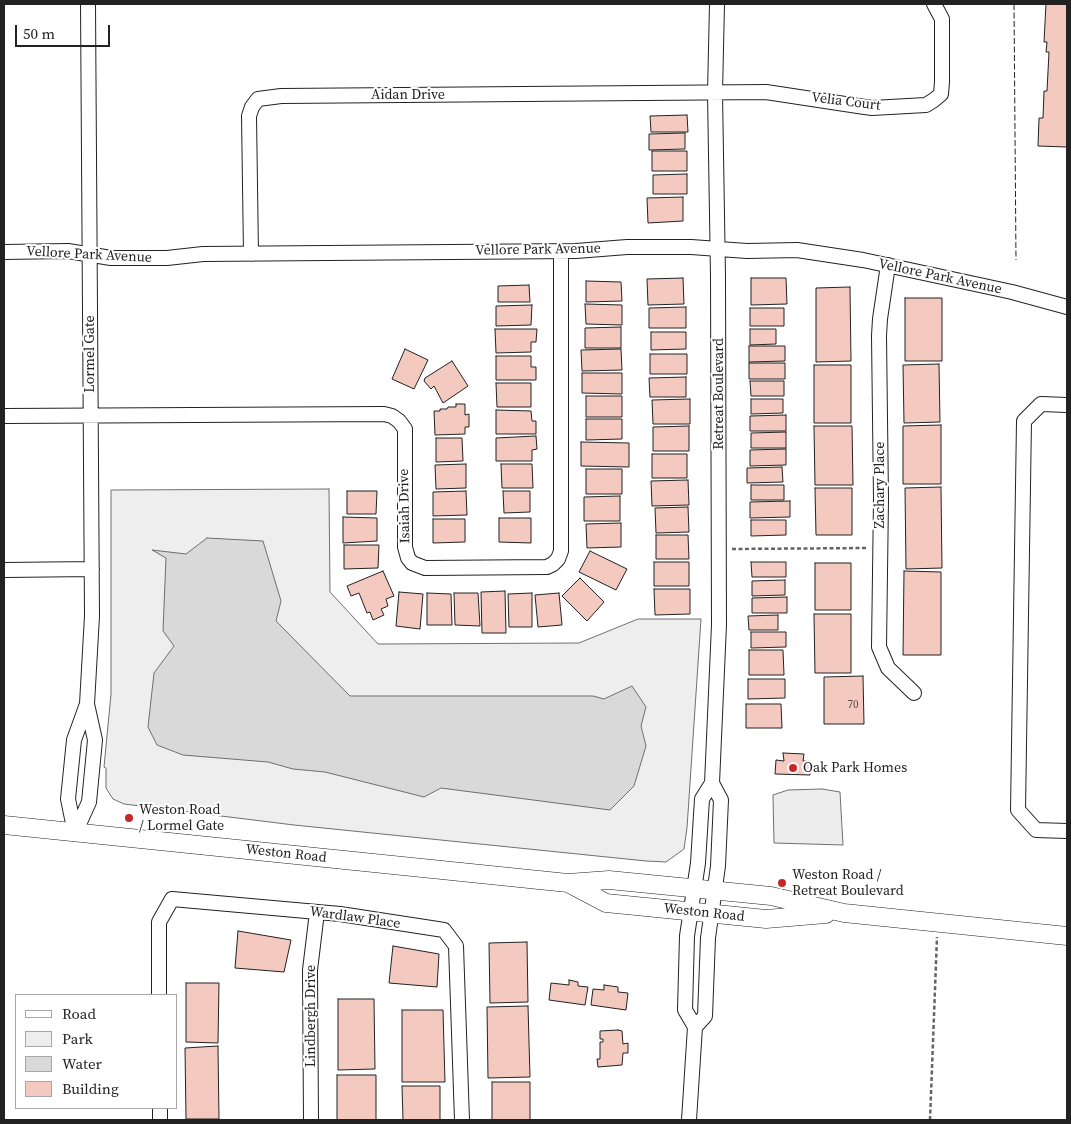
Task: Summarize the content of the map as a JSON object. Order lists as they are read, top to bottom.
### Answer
{
  "streets": {
    "main road": ["Weston Road"],
    "street": [
      "Aidan Drive",
      "Velia Court",
      "Vellore Park Avenue",
      "Lormel Gate",
      "Retreat Boulevard",
      "Zachary Place",
      "Isaiah Drive",
      "Wardlaw Place",
      "Lindbergh Drive"
    ]
  },
  "crossings": [
    ["Aidan Drive", "Velia Court"],
    ["Aidan Drive", "Vellore Park Avenue"],
    ["Aidan Drive", "Retreat Boulevard"],
    ["Velia Court", "Retreat Boulevard"],
    ["Vellore Park Avenue", "Lormel Gate"],
    ["Vellore Park Avenue", "Retreat Boulevard"],
    ["Vellore Park Avenue", "Zachary Place"],
    ["Vellore Park Avenue", "Isaiah Drive"],
    ["Lormel Gate", "Isaiah Drive"],
    ["Lormel Gate", "Weston Road"],
    ["Retreat Boulevard", "Weston Road"],
    ["Wardlaw Place", "Lindbergh Drive"]
  ],
  "places": ["Oak Park Homes", "Weston Road / Lormel Gate", "Weston Road / Retreat Boulevard"],
  "house_numbers": ["70"],
  "legend": [
    "Road",
    "Park",
    "Water",
    "Building"
  ],
  "scale_bar": "50 m"
}
